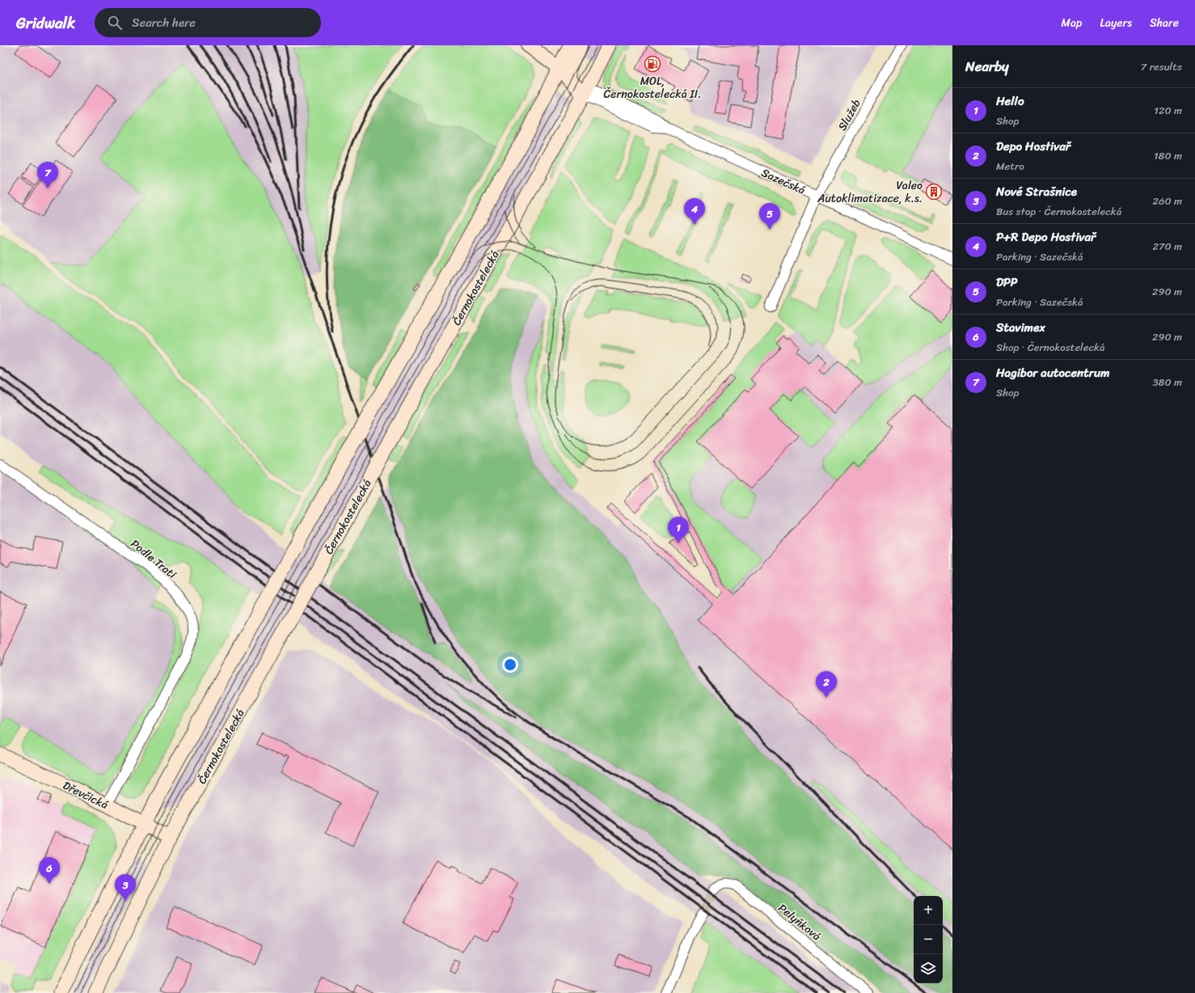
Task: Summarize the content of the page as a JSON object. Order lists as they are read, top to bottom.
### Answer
{
  "streets": {
    "main road": ["Sazečská", "Černokostelecká", "Dřevčická"],
    "street": ["Služeb", "Podle Trati", "Pelyňková"]
  },
  "crossings": [
    ["Služeb", "Sazečská"],
    ["Sazečská", "Černokostelecká"],
    ["Černokostelecká", "Dřevčická"],
    ["Podle Trati", "Dřevčická"]
  ],
  "places": {
    "fuel station": ["MOL, Černokostelecká II."],
    "building": ["Valeo Autoklimatizace, k.s."]
  },
  "page": {
    "header": "Gridwalk",
    "search": "Search here",
    "nav": ["Map", "Layers", "Share"],
    "heading": ["Nearby", "7 results"],
    "list": [
      {
        "mark": "1",
        "name": "Hello",
        "note": "Shop",
        "value": "120 m"
      },
      {
        "mark": "2",
        "name": "Depo Hostivař",
        "note": "Metro",
        "value": "180 m"
      },
      {
        "mark": "3",
        "name": "Nové Strašnice",
        "note": "Bus stop · Černokostelecká",
        "value": "260 m"
      },
      {
        "mark": "4",
        "name": "P+R Depo Hostivař",
        "note": "Parking · Sazečská",
        "value": "270 m"
      },
      {
        "mark": "5",
        "name": "DPP",
        "note": "Parking · Sazečská",
        "value": "290 m"
      },
      {
        "mark": "6",
        "name": "Stavimex",
        "note": "Shop · Černokostelecká",
        "value": "290 m"
      },
      {
        "mark": "7",
        "name": "Hagibor autocentrum",
        "note": "Shop",
        "value": "380 m"
      }
    ],
    "pins": [
      "7",
      "4",
      "5",
      "1",
      "2",
      "6",
      "3"
    ],
    "map_buttons": ["+", "−"]
  }
}
